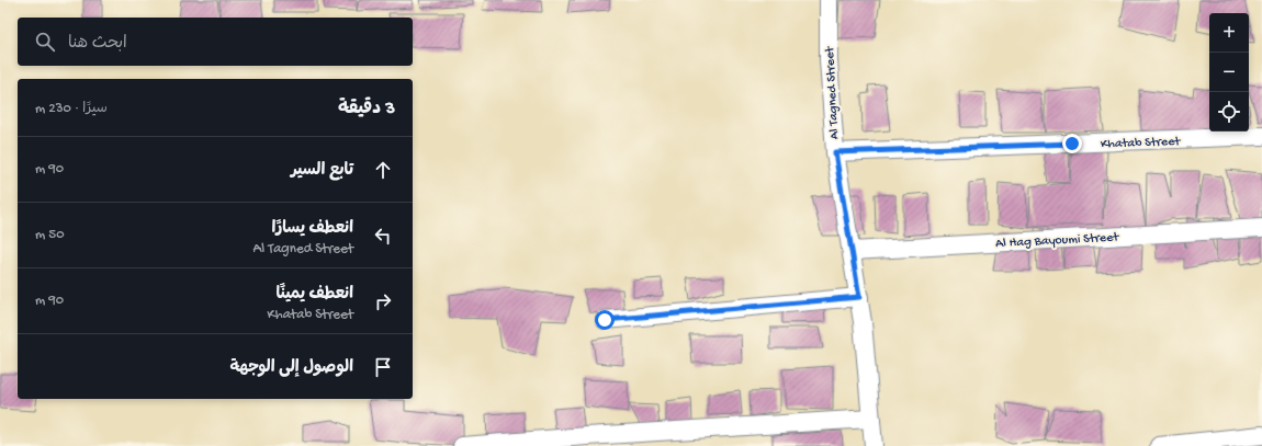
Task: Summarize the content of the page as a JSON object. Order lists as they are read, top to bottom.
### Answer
{
  "streets": {
    "street": ["Al Tagned Street", "Khatab Street", "Al Hag Bayoumi Street"]
  },
  "crossings": [
    ["Al Tagned Street", "Khatab Street"],
    ["Al Tagned Street", "Al Hag Bayoumi Street"]
  ],
  "page": {
    "map_buttons": ["+", "−"],
    "search": "ابحث هنا",
    "heading": ["3 دقيقة", "سيرًا · 230 m"],
    "list": [
      ["تابع السير", "90 m"],
      ["انعطف يسارًا", "Al Tagned Street", "50 m"],
      ["انعطف يمينًا", "Khatab Street", "90 m"],
      "الوصول إلى الوجهة"
    ]
  }
}
